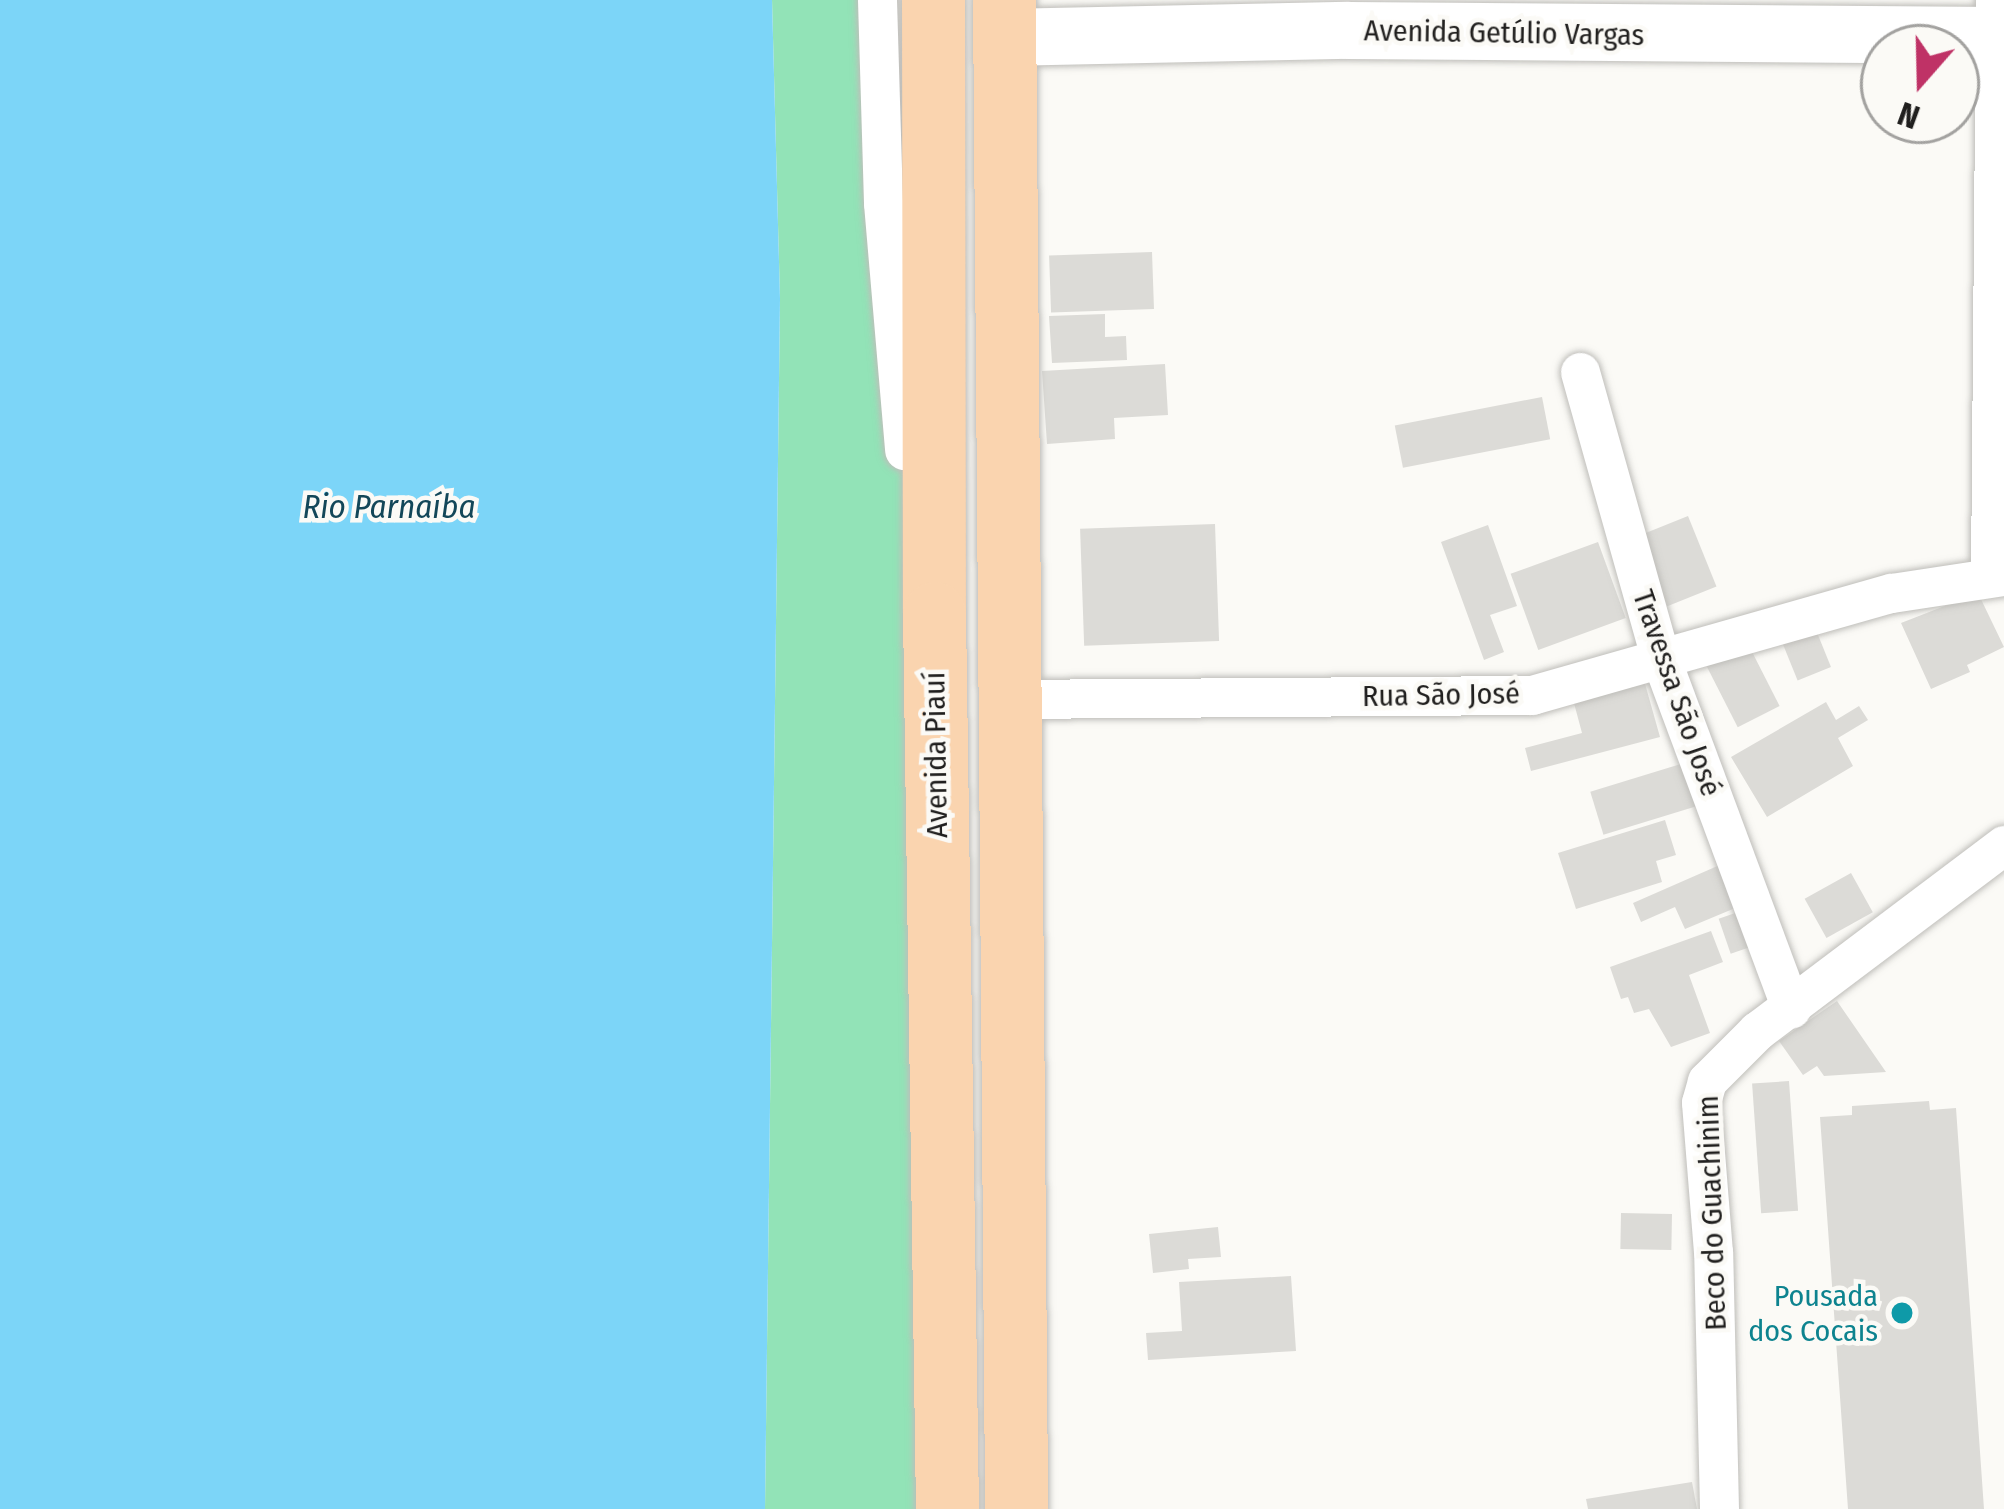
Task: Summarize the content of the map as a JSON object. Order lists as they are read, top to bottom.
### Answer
{
  "streets": {
    "main road": ["Avenida Piauí"],
    "street": [
      "Avenida Getúlio Vargas",
      "Travessa São José",
      "Rua São José",
      "Beco do Guachinim"
    ]
  },
  "crossings": [
    ["Travessa São José", "Rua São José"],
    ["Travessa São José", "Beco do Guachinim"]
  ],
  "water": ["Rio Parnaíba"],
  "places": ["Pousada dos Cocais"],
  "north": "bottom"
}
